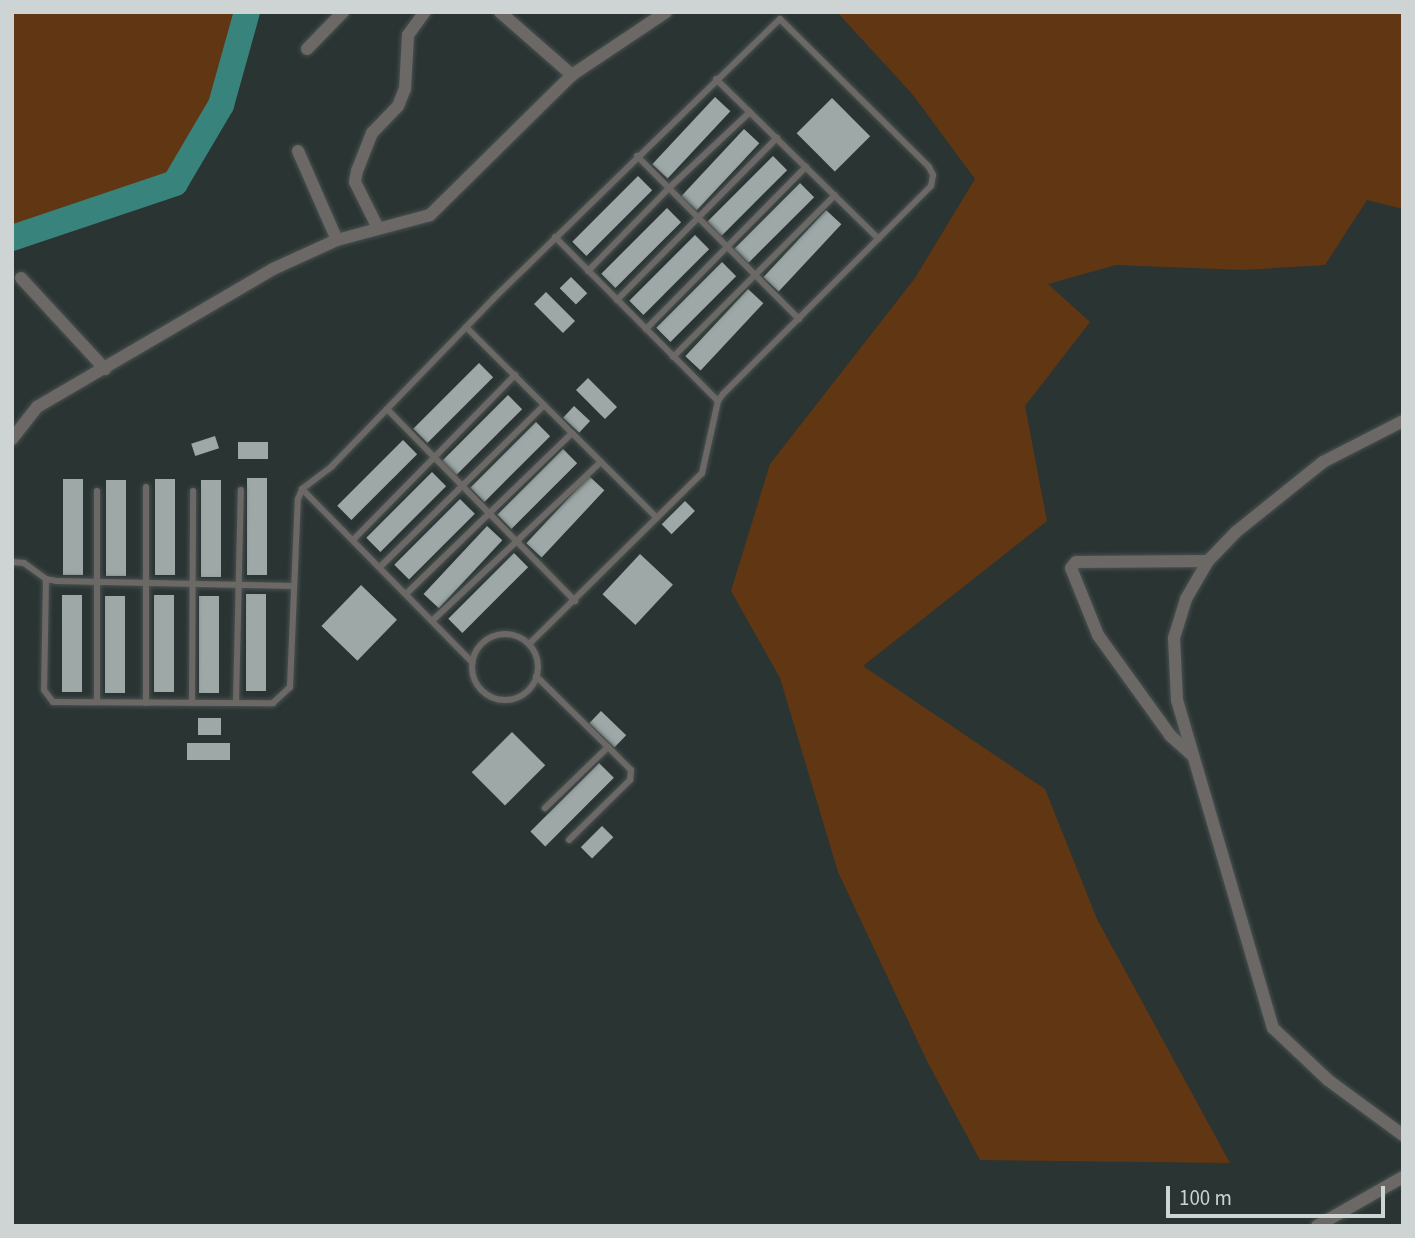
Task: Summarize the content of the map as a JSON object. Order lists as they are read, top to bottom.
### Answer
{
  "scale_bar": "100 m"
}
